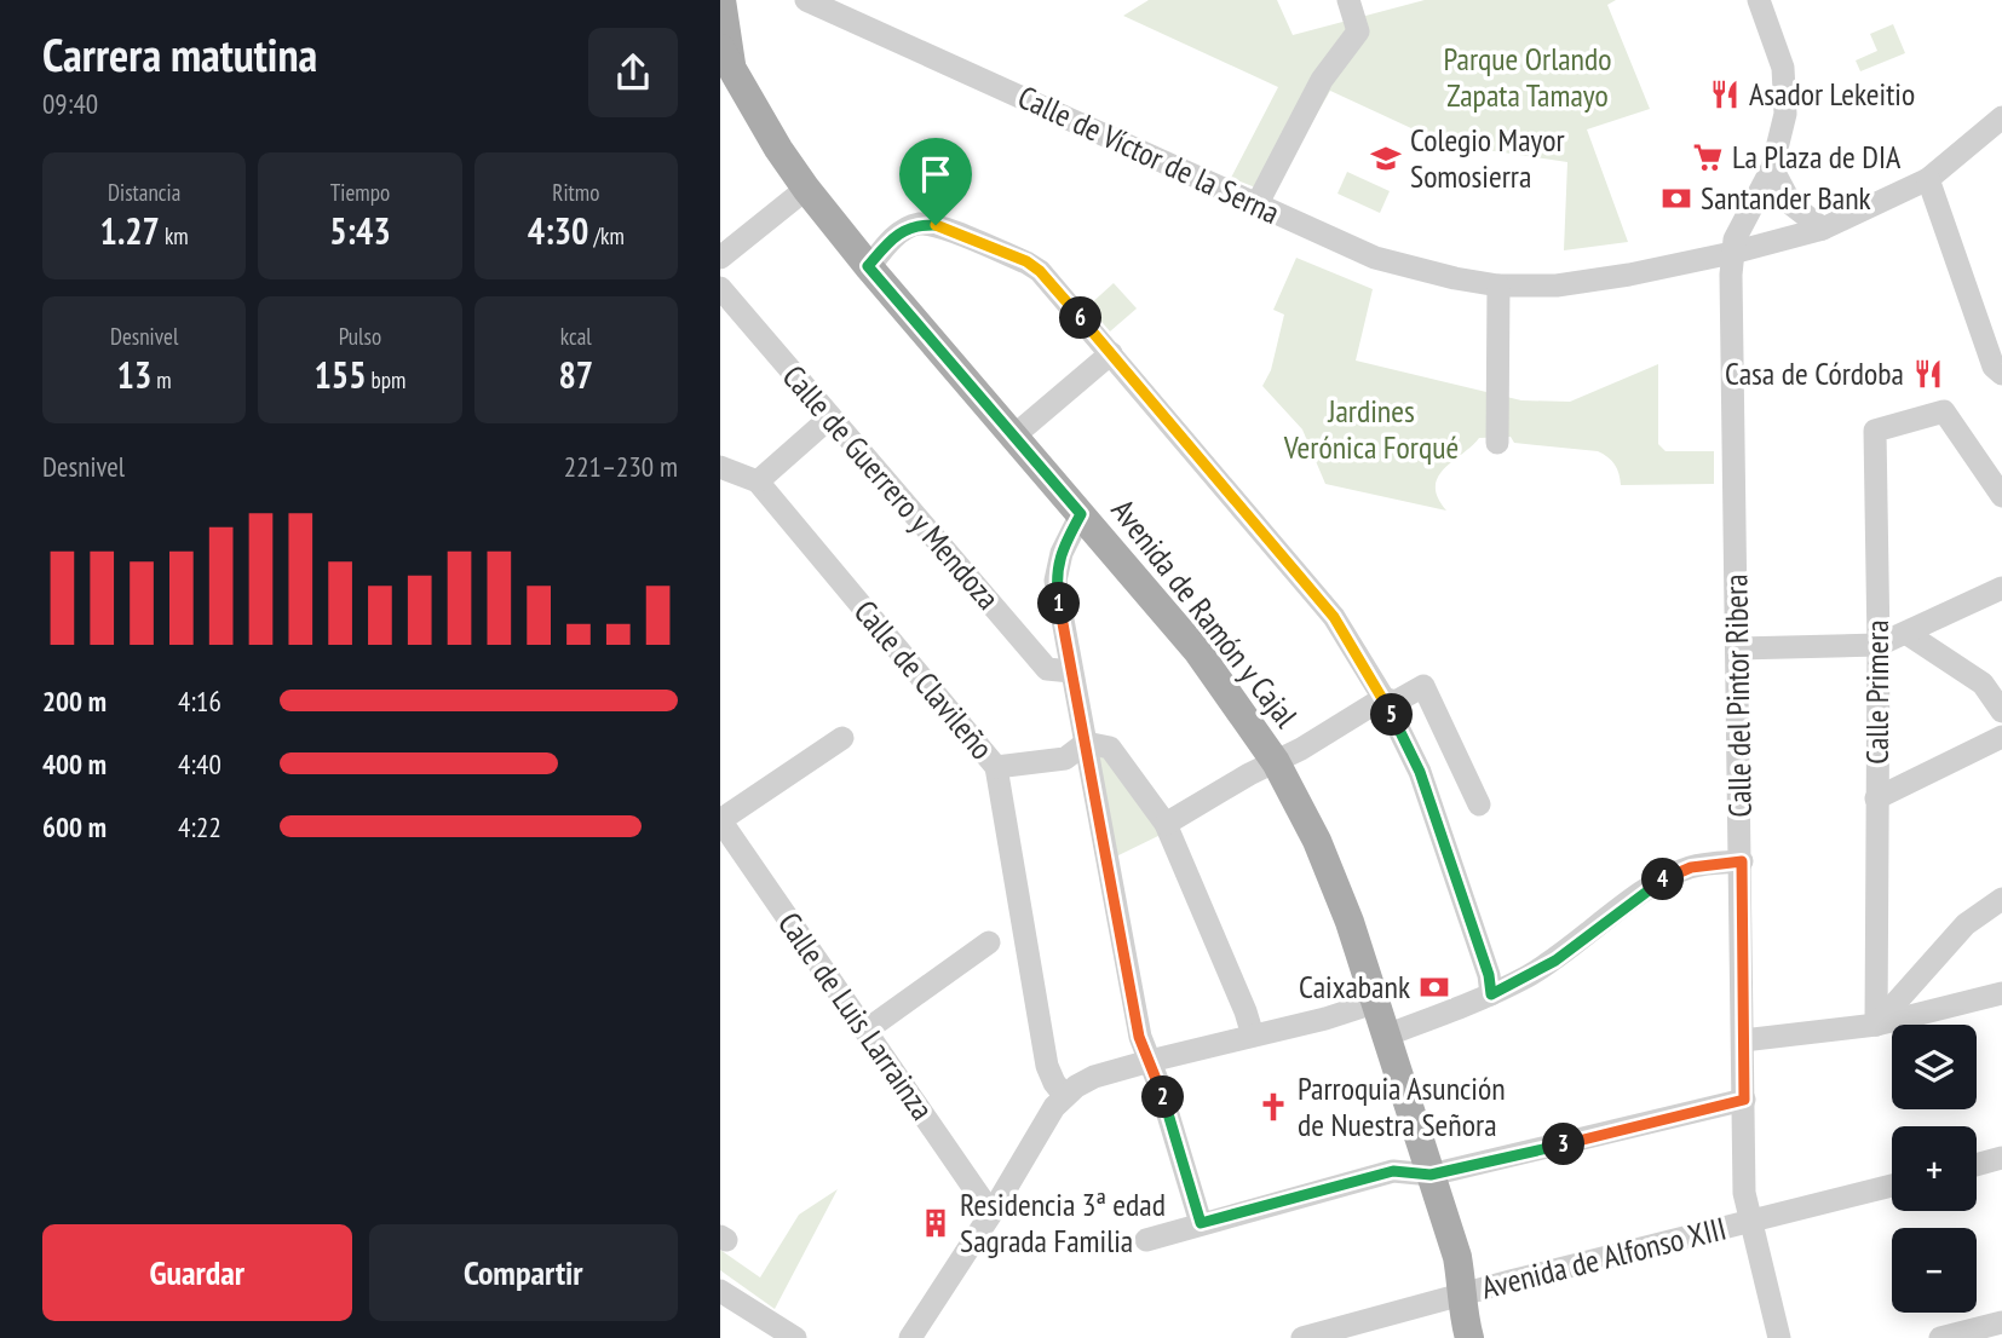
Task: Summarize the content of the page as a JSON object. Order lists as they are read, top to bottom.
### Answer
{
  "streets": {
    "main road": ["Avenida de Ramón y Cajal"],
    "street": [
      "Calle de Víctor de la Serna",
      "Calle de Guerrero y Mendoza",
      "Calle de Clavileño",
      "Calle Primera",
      "Calle del Pintor Ribera",
      "Calle de Luis Larrainza",
      "Avenida de Alfonso XIII"
    ]
  },
  "crossings": [
    ["Calle de Víctor de la Serna", "Calle del Pintor Ribera"],
    ["Avenida de Ramón y Cajal", "Avenida de Alfonso XIII"],
    ["Calle del Pintor Ribera", "Avenida de Alfonso XIII"]
  ],
  "parks": ["Parque Orlando Zapata Tamayo", "Jardines Verónica Forqué"],
  "places": {
    "restaurant": ["Asador Lekeitio", "Casa de Córdoba"],
    "supermarket": ["La Plaza de DIA"],
    "school or university": ["Colegio Mayor Somosierra"],
    "bank": ["Santander Bank", "Caixabank"],
    "church": ["Parroquia Asunción de Nuestra Señora"],
    "building": ["Residencia 3ª edad Sagrada Familia"]
  },
  "page": {
    "heading": ["Carrera matutina", "09:40"],
    "stats": [
      ["Distancia", "1.27 km"],
      ["Tiempo", "5:43"],
      ["Ritmo", "4:30 /km"],
      ["Desnivel", "13 m"],
      ["Pulso", "155 bpm"],
      ["kcal", "87"]
    ],
    "pins": [
      "6",
      "1",
      "5",
      "4",
      "2",
      "3"
    ],
    "chart": ["Desnivel", "221–230 m"],
    "list": [
      {
        "name": "200 m",
        "note": "4:16"
      },
      {
        "name": "400 m",
        "note": "4:40"
      },
      {
        "name": "600 m",
        "note": "4:22"
      }
    ],
    "map_buttons": ["+", "−"],
    "buttons": ["Guardar", "Compartir"]
  }
}
